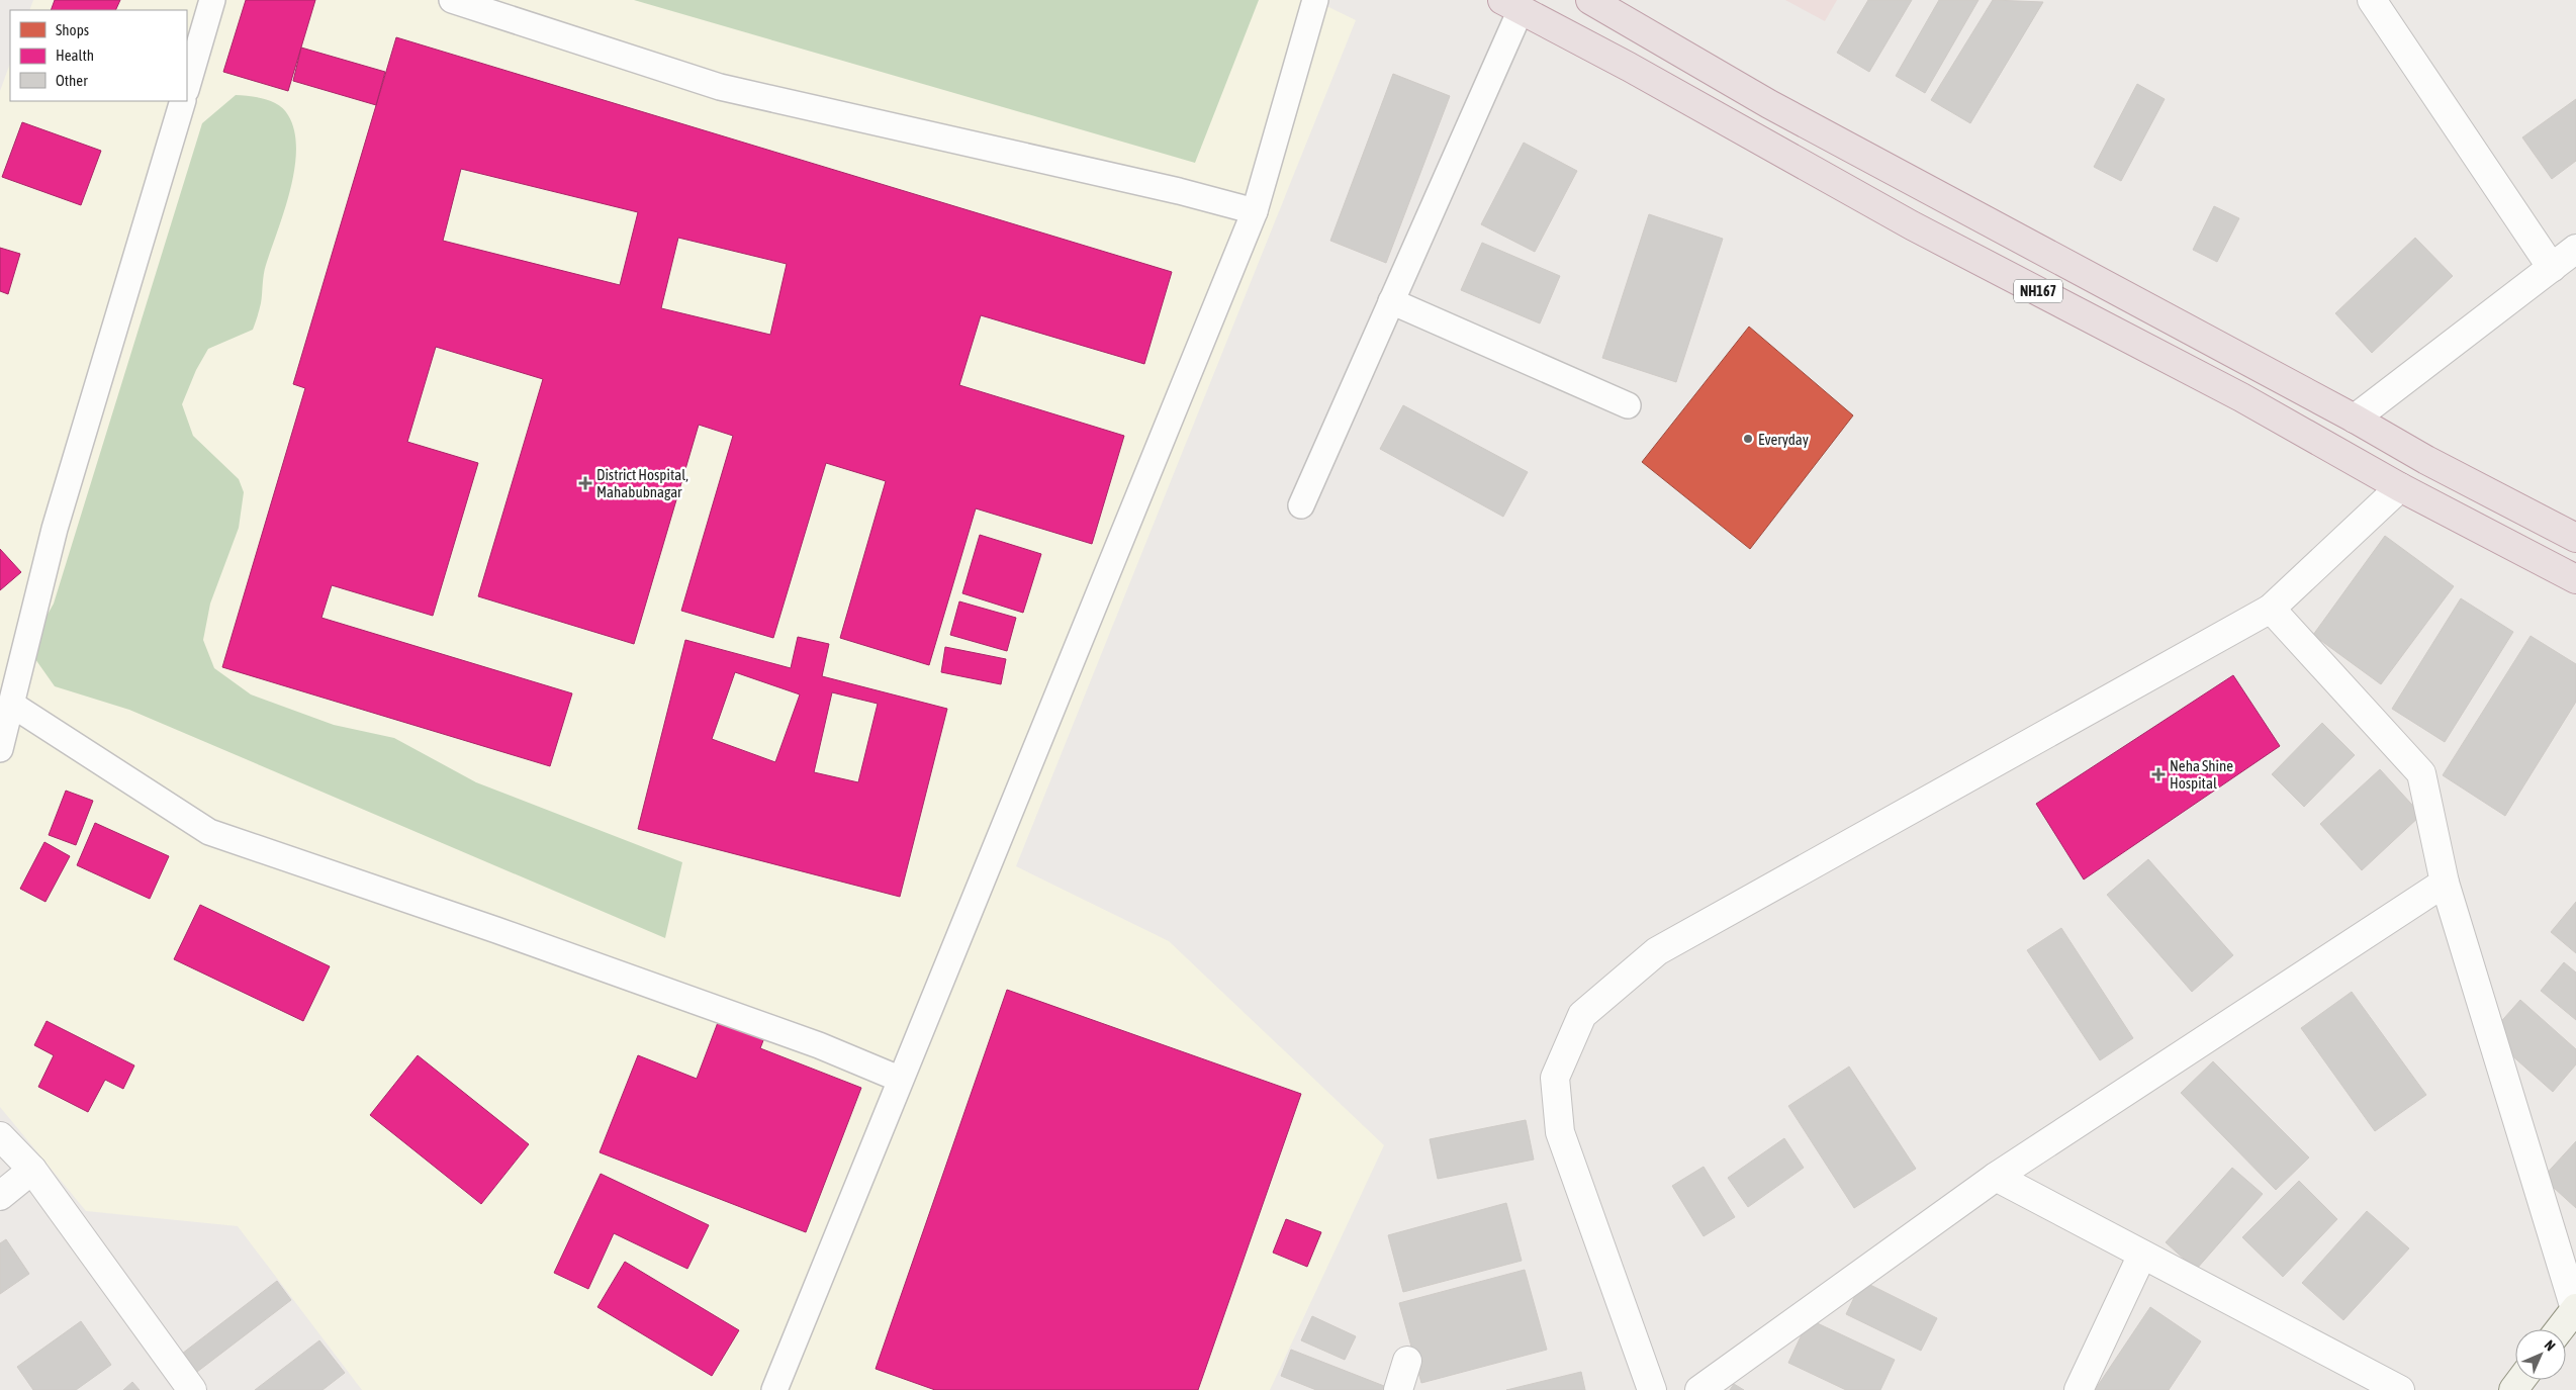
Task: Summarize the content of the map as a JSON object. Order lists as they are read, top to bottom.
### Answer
{
  "streets": {
    "highway": ["NH167"]
  },
  "places": {
    "other": ["Everyday"],
    "health": ["District Hospital, Mahabubnagar", "Neha Shine Hospital"]
  },
  "legend": ["Shops", "Health", "Other"],
  "north": "top right"
}
